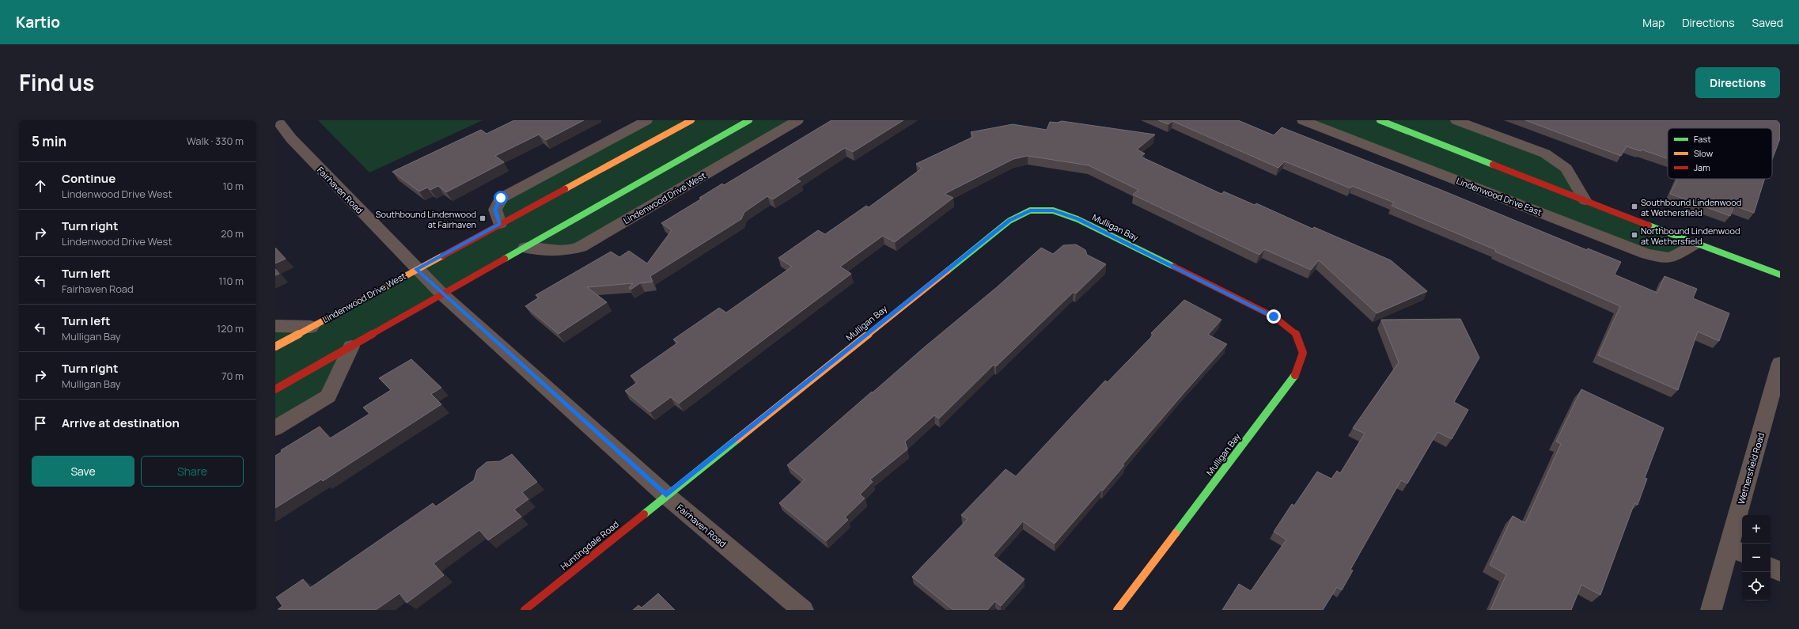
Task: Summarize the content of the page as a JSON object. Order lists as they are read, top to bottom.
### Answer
{
  "streets": {
    "street": [
      "Fairhaven Road",
      "Lindenwood Drive East",
      "Lindenwood Drive West",
      "Mulligan Bay",
      "Wethersfield Road",
      "Huntingdale Road"
    ]
  },
  "crossings": [
    ["Fairhaven Road", "Lindenwood Drive West"],
    ["Fairhaven Road", "Mulligan Bay"],
    ["Fairhaven Road", "Huntingdale Road"],
    ["Mulligan Bay", "Huntingdale Road"]
  ],
  "places": {
    "transit": ["Southbound Lindenwood at Wethersfield", "Southbound Lindenwood at Fairhaven", "Northbound Lindenwood at Wethersfield"]
  },
  "legend": ["Fast", "Slow", "Jam"],
  "page": {
    "header": "Kartio",
    "nav": ["Map", "Directions", "Saved"],
    "title": "Find us",
    "buttons": [
      "Directions",
      ["Save", "Share"]
    ],
    "heading": ["5 min", "Walk · 330 m"],
    "list": [
      ["Continue", "Lindenwood Drive West", "10 m"],
      ["Turn right", "Lindenwood Drive West", "20 m"],
      ["Turn left", "Fairhaven Road", "110 m"],
      ["Turn left", "Mulligan Bay", "120 m"],
      ["Turn right", "Mulligan Bay", "70 m"],
      "Arrive at destination"
    ],
    "map_buttons": ["+", "−"]
  }
}
